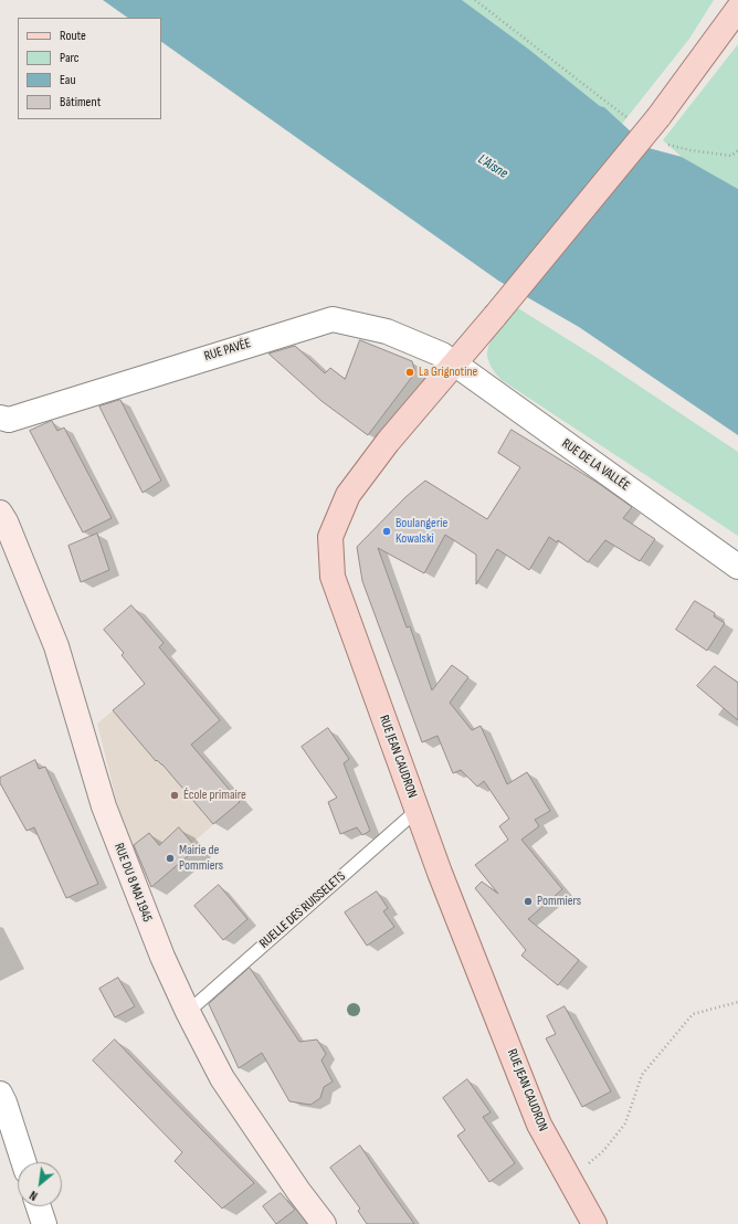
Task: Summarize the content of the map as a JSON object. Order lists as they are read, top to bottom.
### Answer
{
  "streets": {
    "main road": ["RUE JEAN CAUDRON", "RUE DU 8 MAI 1945"],
    "street": ["RUE PAVÉE", "RUE DE LA VALLÉE"],
    "lane": ["RUELLE DES RUISSELETS"]
  },
  "crossings": [
    ["RUE PAVÉE", "RUE DE LA VALLÉE"],
    ["RUE PAVÉE", "RUE JEAN CAUDRON"],
    ["RUE DE LA VALLÉE", "RUE JEAN CAUDRON"],
    ["RUE JEAN CAUDRON", "RUELLE DES RUISSELETS"],
    ["RUE DU 8 MAI 1945", "RUELLE DES RUISSELETS"]
  ],
  "water": ["L'Aisne"],
  "places": [
    "La Grignotine",
    "Boulangerie Kowalski",
    "École primaire",
    "Mairie de Pommiers",
    "Pommiers"
  ],
  "legend": [
    "Route",
    "Parc",
    "Eau",
    "Bâtiment"
  ],
  "north": "bottom left"
}
